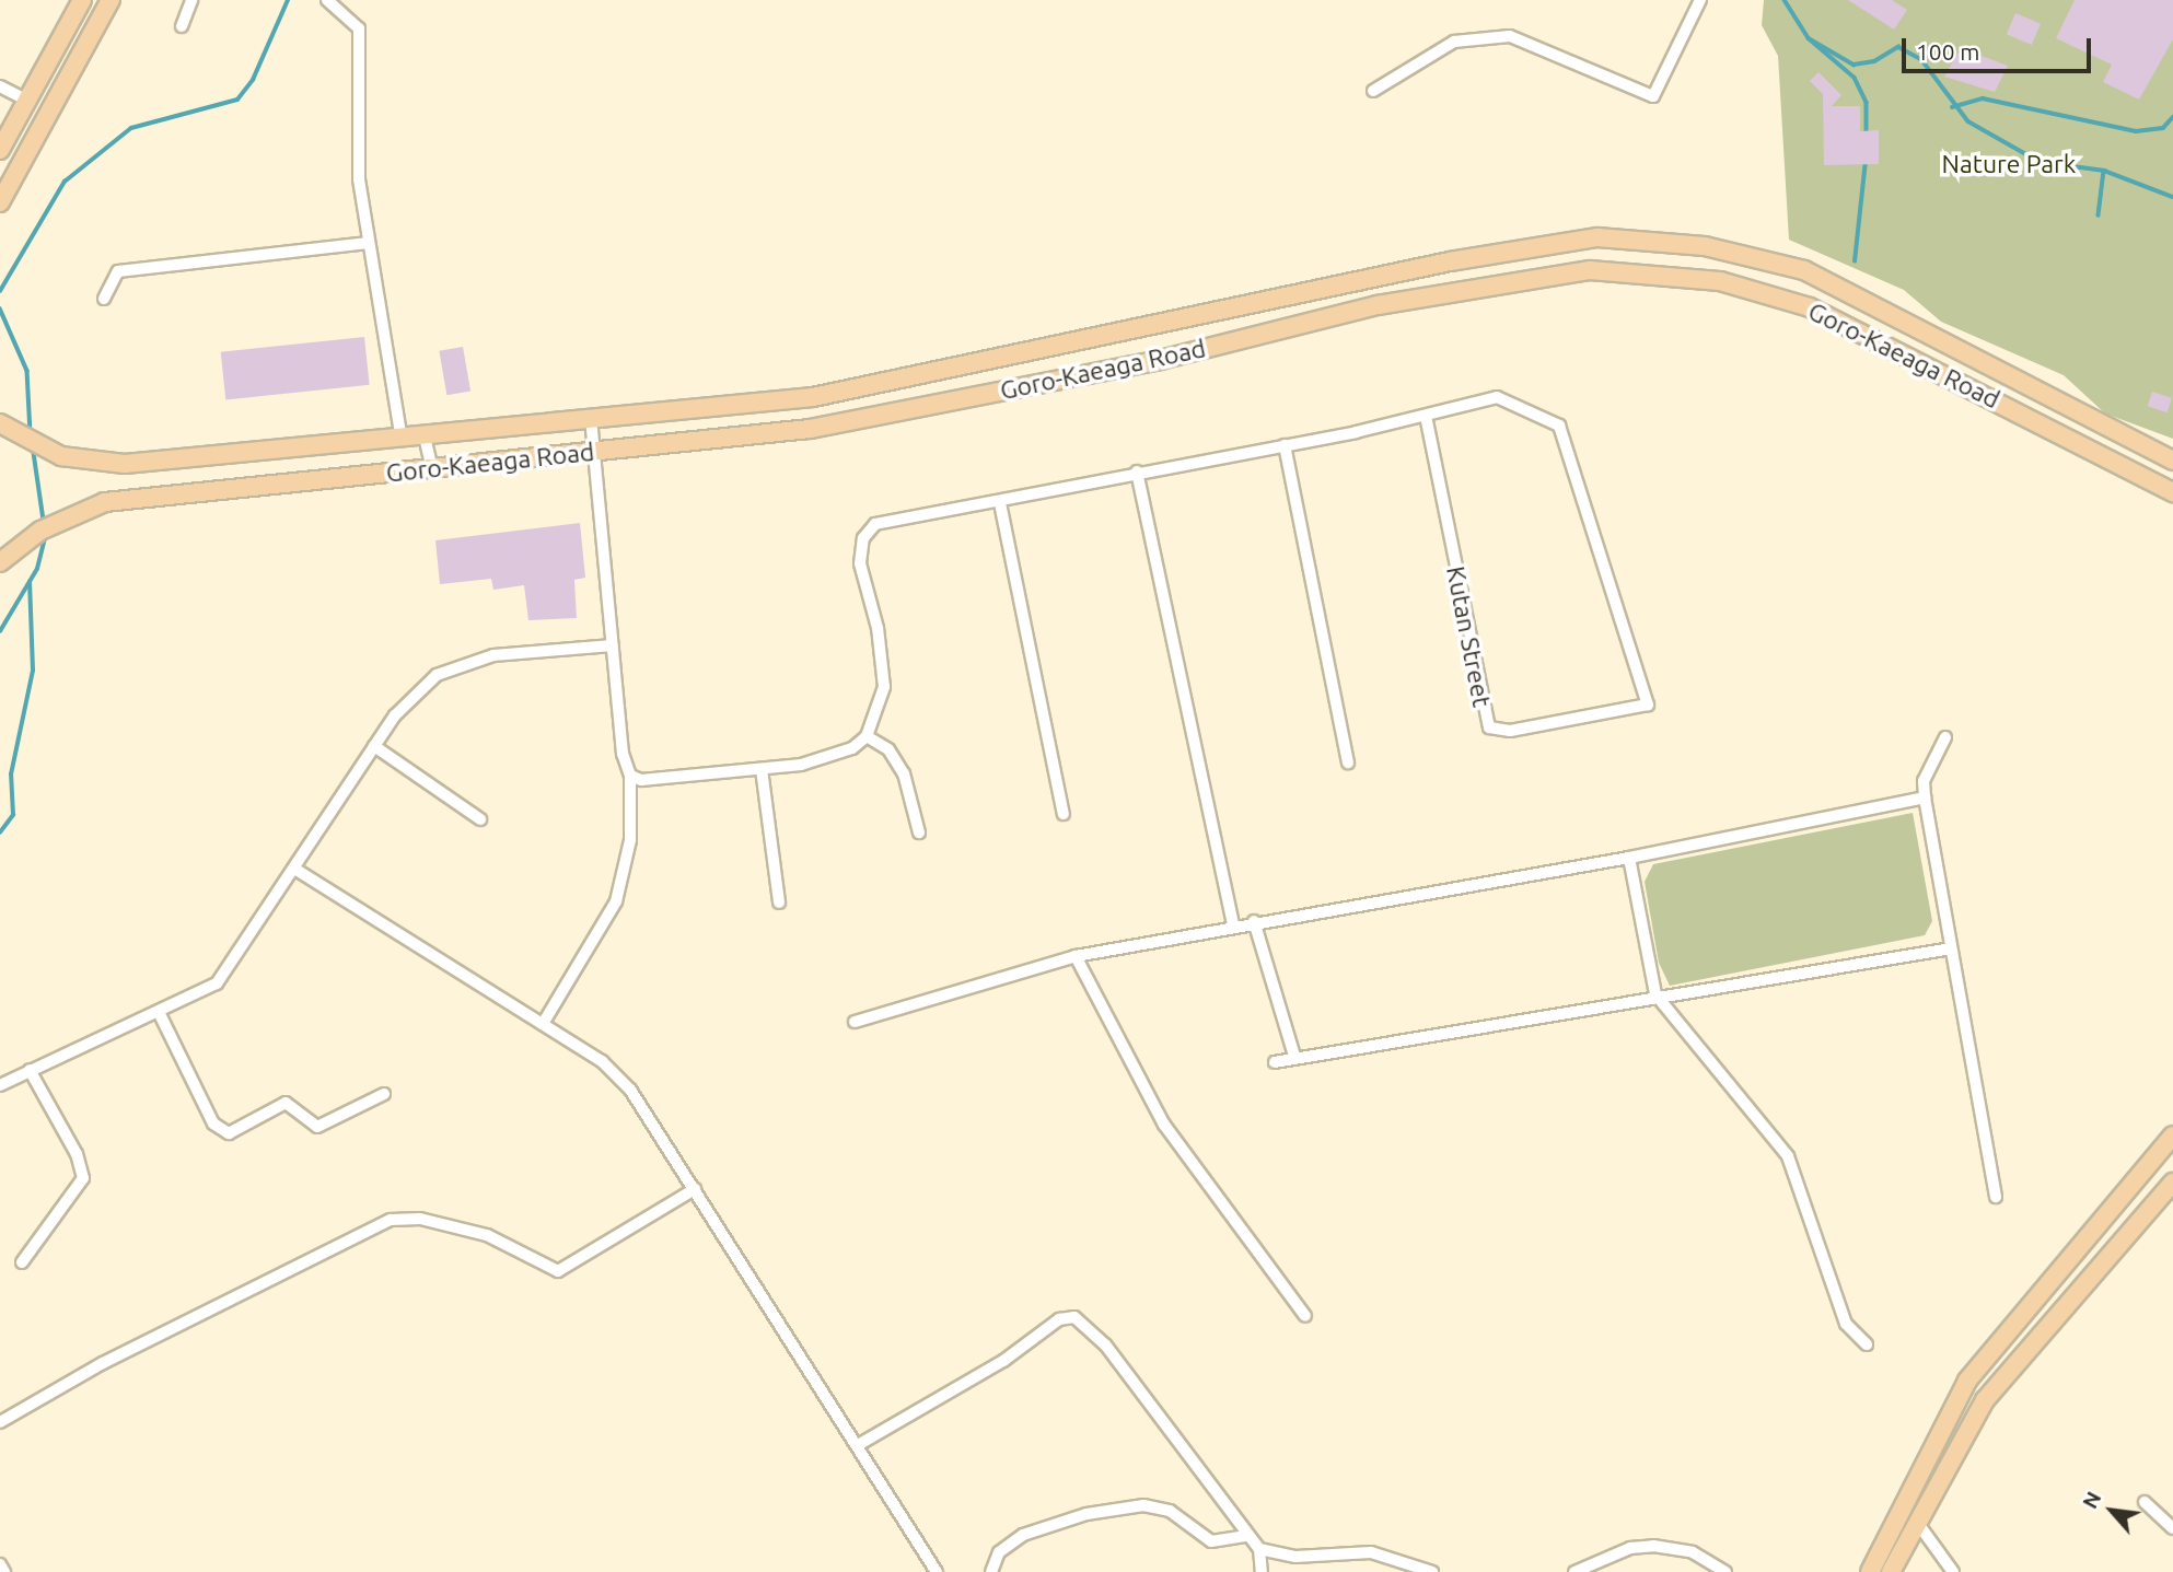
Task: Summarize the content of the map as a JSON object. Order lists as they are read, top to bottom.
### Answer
{
  "streets": {
    "main road": ["Goro-Kaeaga Road"],
    "street": ["Kutan Street"]
  },
  "parks": ["Nature Park"],
  "scale_bar": "100 m",
  "north": "top left"
}
